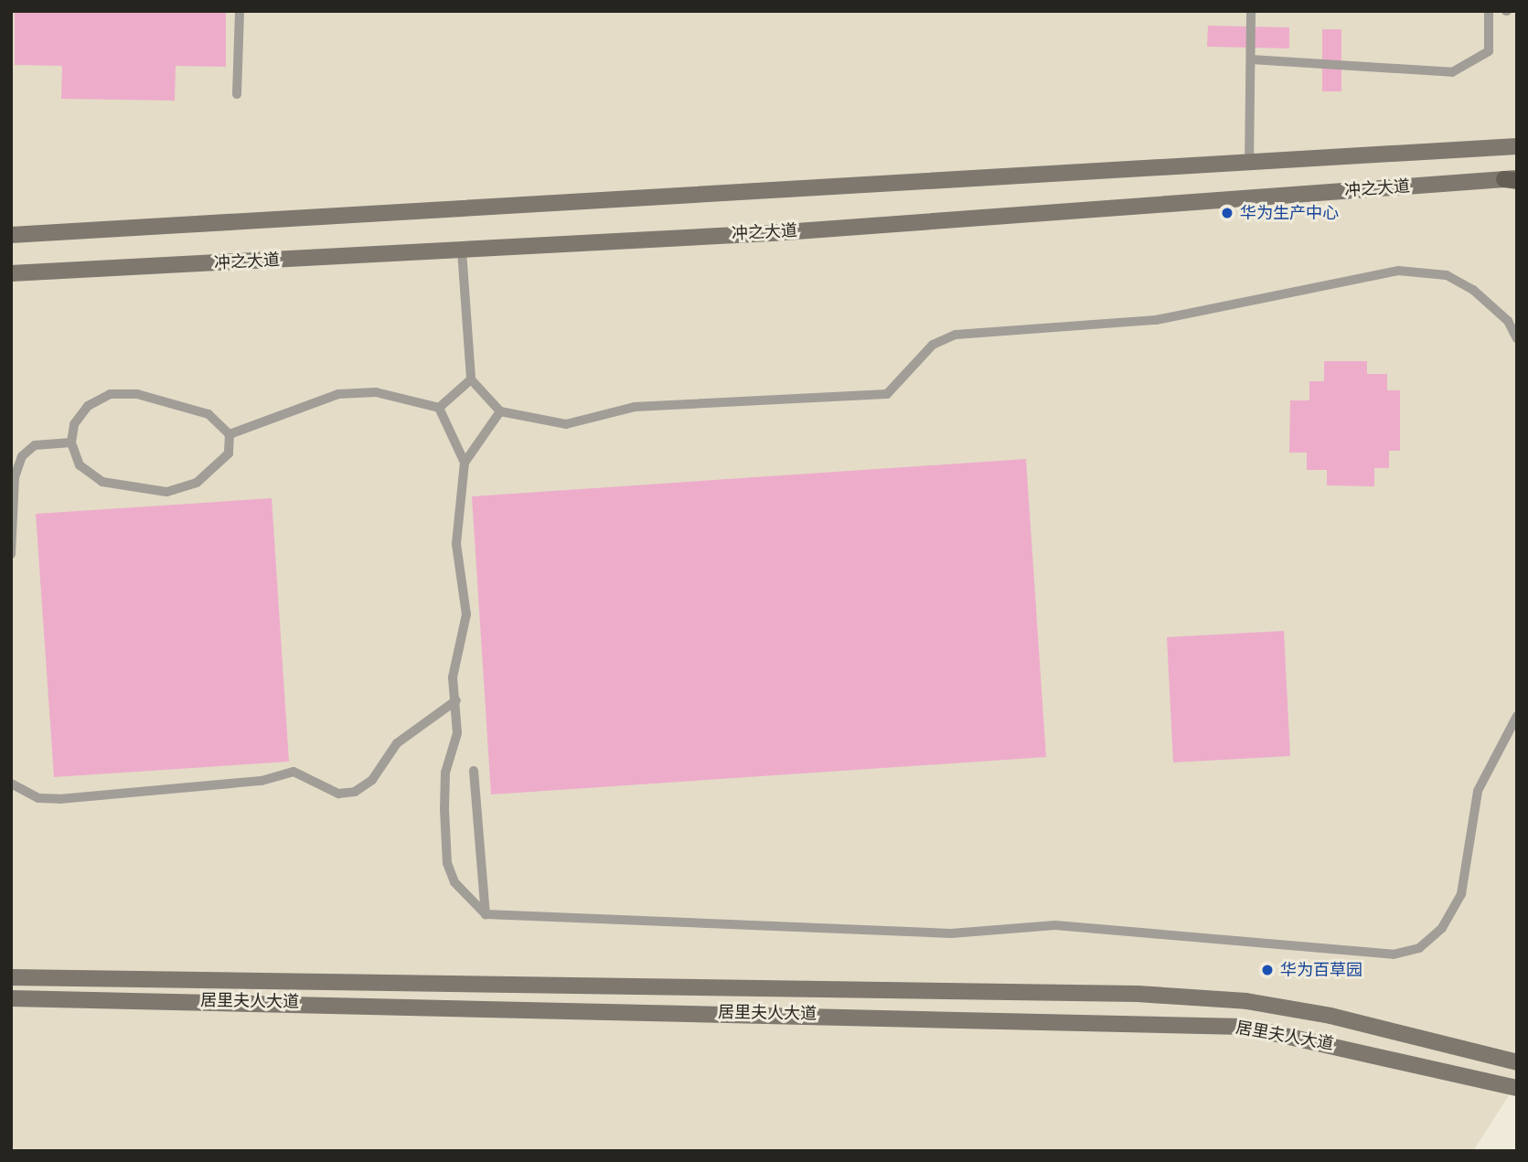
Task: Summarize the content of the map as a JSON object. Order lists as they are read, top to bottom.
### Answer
{
  "streets": {
    "main road": ["冲之大道", "居里夫人大道"]
  },
  "places": ["华为生产中心", "华为百草园"]
}
